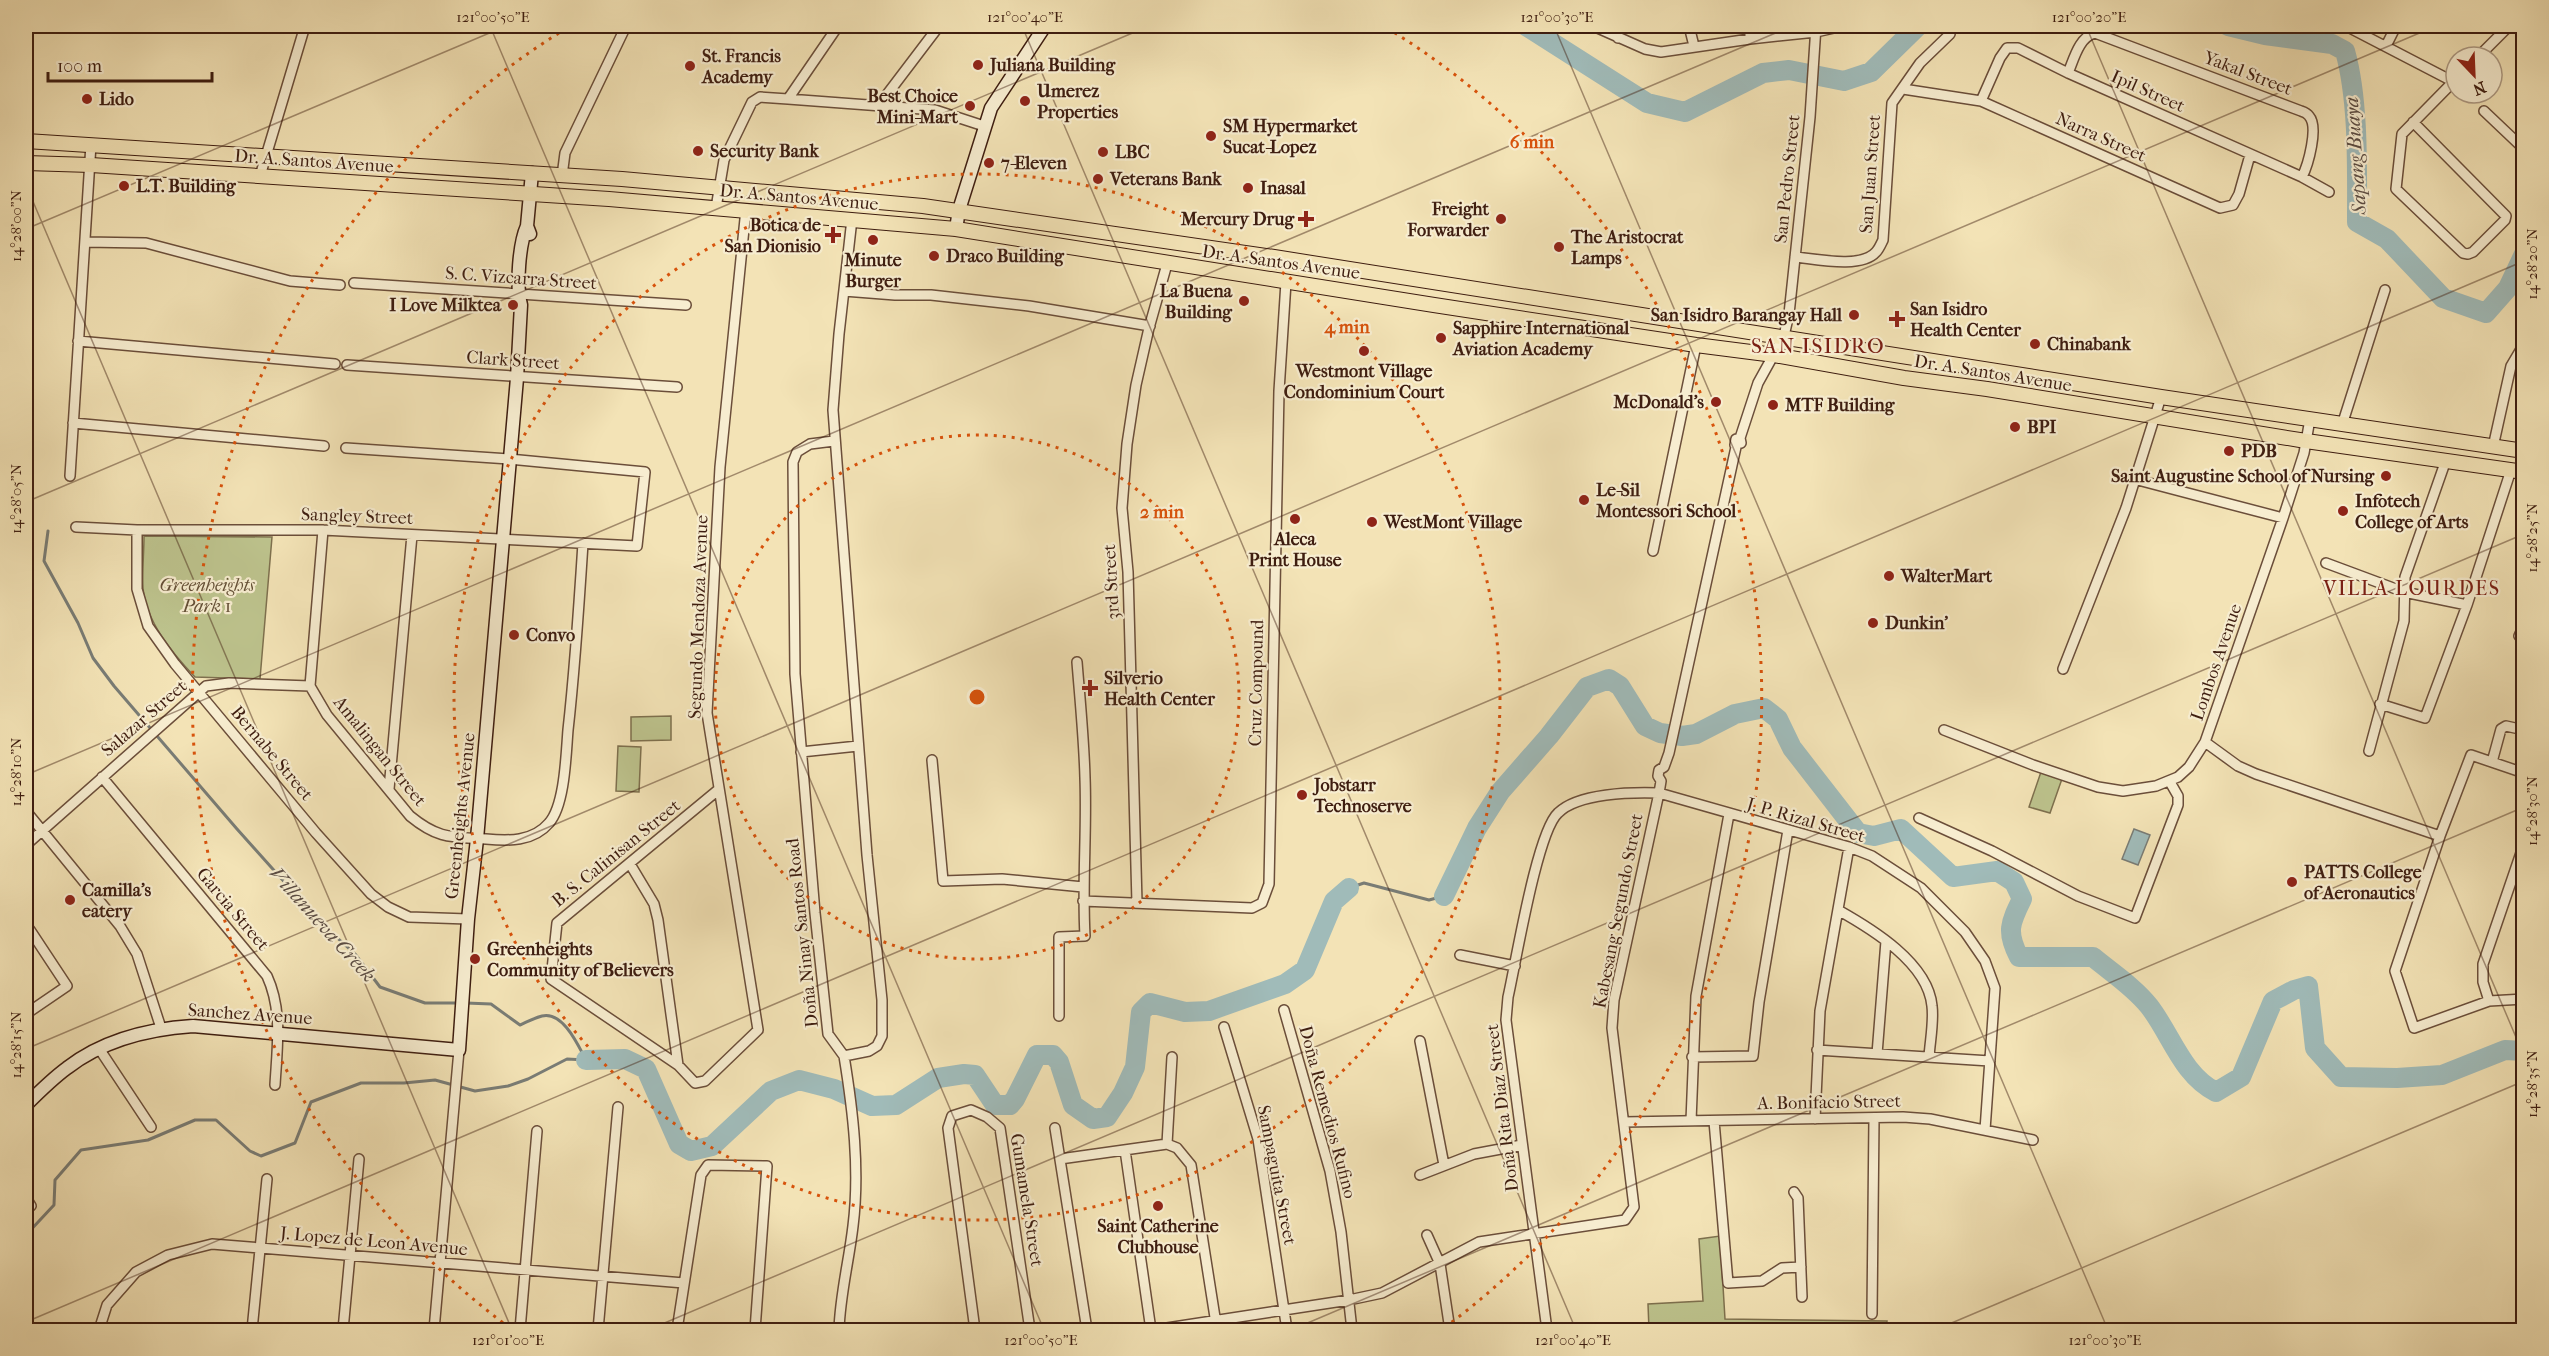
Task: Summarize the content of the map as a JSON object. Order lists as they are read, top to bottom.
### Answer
{
  "streets": {
    "main road": ["Dr. A. Santos Avenue"],
    "street": [
      "Yakal Street",
      "Ipil Street",
      "Narra Street",
      "San Juan Street",
      "San Pedro Street",
      "S. C. Vizcarra Street",
      "Clark Street",
      "Sangley Street",
      "3rd Street",
      "Segundo Mendoza Avenue",
      "Lombos Avenue",
      "Cruz Compound",
      "Salazar Street",
      "Amalingan Street",
      "Bernabe Street",
      "Greenheights Avenue",
      "J. P. Rizal Street",
      "B. S. Calinisan Street",
      "Garcia Street",
      "Kabesang Segundo Street",
      "Doña Ninay Santos Road",
      "Sanchez Avenue",
      "A. Bonifacio Street",
      "Doña Rita Diaz Street",
      "Doña Remedios Rufino",
      "Sampaguita Street",
      "Gumamela Street",
      "J. Lopez de Leon Avenue"
    ]
  },
  "crossings": [
    ["Yakal Street", "Ipil Street"],
    ["Ipil Street", "Narra Street"],
    ["Narra Street", "San Juan Street"],
    ["Dr. A. Santos Avenue", "San Pedro Street"],
    ["Dr. A. Santos Avenue", "3rd Street"],
    ["Dr. A. Santos Avenue", "Segundo Mendoza Avenue"],
    ["Dr. A. Santos Avenue", "Lombos Avenue"],
    ["Dr. A. Santos Avenue", "Cruz Compound"],
    ["Dr. A. Santos Avenue", "Greenheights Avenue"],
    ["Dr. A. Santos Avenue", "Kabesang Segundo Street"],
    ["San Juan Street", "San Pedro Street"],
    ["San Pedro Street", "Kabesang Segundo Street"],
    ["S. C. Vizcarra Street", "Greenheights Avenue"],
    ["Clark Street", "Greenheights Avenue"],
    ["Sangley Street", "Amalingan Street"],
    ["Sangley Street", "Bernabe Street"],
    ["Sangley Street", "Greenheights Avenue"],
    ["3rd Street", "Cruz Compound"],
    ["Segundo Mendoza Avenue", "B. S. Calinisan Street"],
    ["Salazar Street", "Amalingan Street"],
    ["Salazar Street", "Bernabe Street"],
    ["Salazar Street", "Garcia Street"],
    ["Amalingan Street", "Greenheights Avenue"],
    ["Bernabe Street", "Greenheights Avenue"],
    ["Greenheights Avenue", "Sanchez Avenue"],
    ["Greenheights Avenue", "J. Lopez de Leon Avenue"],
    ["J. P. Rizal Street", "Kabesang Segundo Street"],
    ["J. P. Rizal Street", "A. Bonifacio Street"],
    ["J. P. Rizal Street", "Doña Rita Diaz Street"],
    ["Garcia Street", "Sanchez Avenue"],
    ["Kabesang Segundo Street", "A. Bonifacio Street"],
    ["Kabesang Segundo Street", "Doña Rita Diaz Street"]
  ],
  "districts": ["SAN ISIDRO", "VILLA LOURDES"],
  "water": ["Sapang Buaya", "Villanueva Creek"],
  "parks": ["Greenheights Park 1"],
  "places": {
    "other": [
      "Juliana Building",
      "St. Francis Academy",
      "Lido",
      "Umerez Properties",
      "Best Choice Mini-Mart",
      "SM Hypermarket Sucat-Lopez",
      "Security Bank",
      "LBC",
      "7-Eleven",
      "Veterans Bank",
      "L.T. Building",
      "Inasal",
      "Freight Forwarder",
      "Minute Burger",
      "The Aristocrat Lamps",
      "Draco Building",
      "La Buena Building",
      "I Love Milktea",
      "San Isidro Barangay Hall",
      "Sapphire International Aviation Academy",
      "Chinabank",
      "Westmont Village Condominium Court",
      "McDonald's",
      "MTF Building",
      "BPI",
      "PDB",
      "Saint Augustine School of Nursing",
      "Le-Sil Montessori School",
      "Infotech College of Arts",
      "Aleca Print House",
      "WestMont Village",
      "WalterMart",
      "Dunkin'",
      "Convo",
      "Jobstarr Technoserve",
      "PATTS College of Aeronautics",
      "Camilla's eatery",
      "Greenheights Community of Believers",
      "Saint Catherine Clubhouse"
    ],
    "health": [
      "Mercury Drug",
      "Botica de San Dionisio",
      "San Isidro Health Center",
      "Silverio Health Center"
    ]
  },
  "scale_bar": "100 m",
  "north": "bottom right",
  "coordinates": [
    "121°00'50\"E",
    "121°00'40\"E",
    "121°00'30\"E",
    "121°00'20\"E",
    "14°28'00\"N",
    "14°28'20\"N",
    "14°28'05\"N",
    "14°28'25\"N",
    "14°28'10\"N",
    "14°28'30\"N",
    "14°28'15\"N",
    "14°28'35\"N",
    "121°01'00\"E"
  ],
  "rings": ["6 min", "4 min", "2 min"]
}
